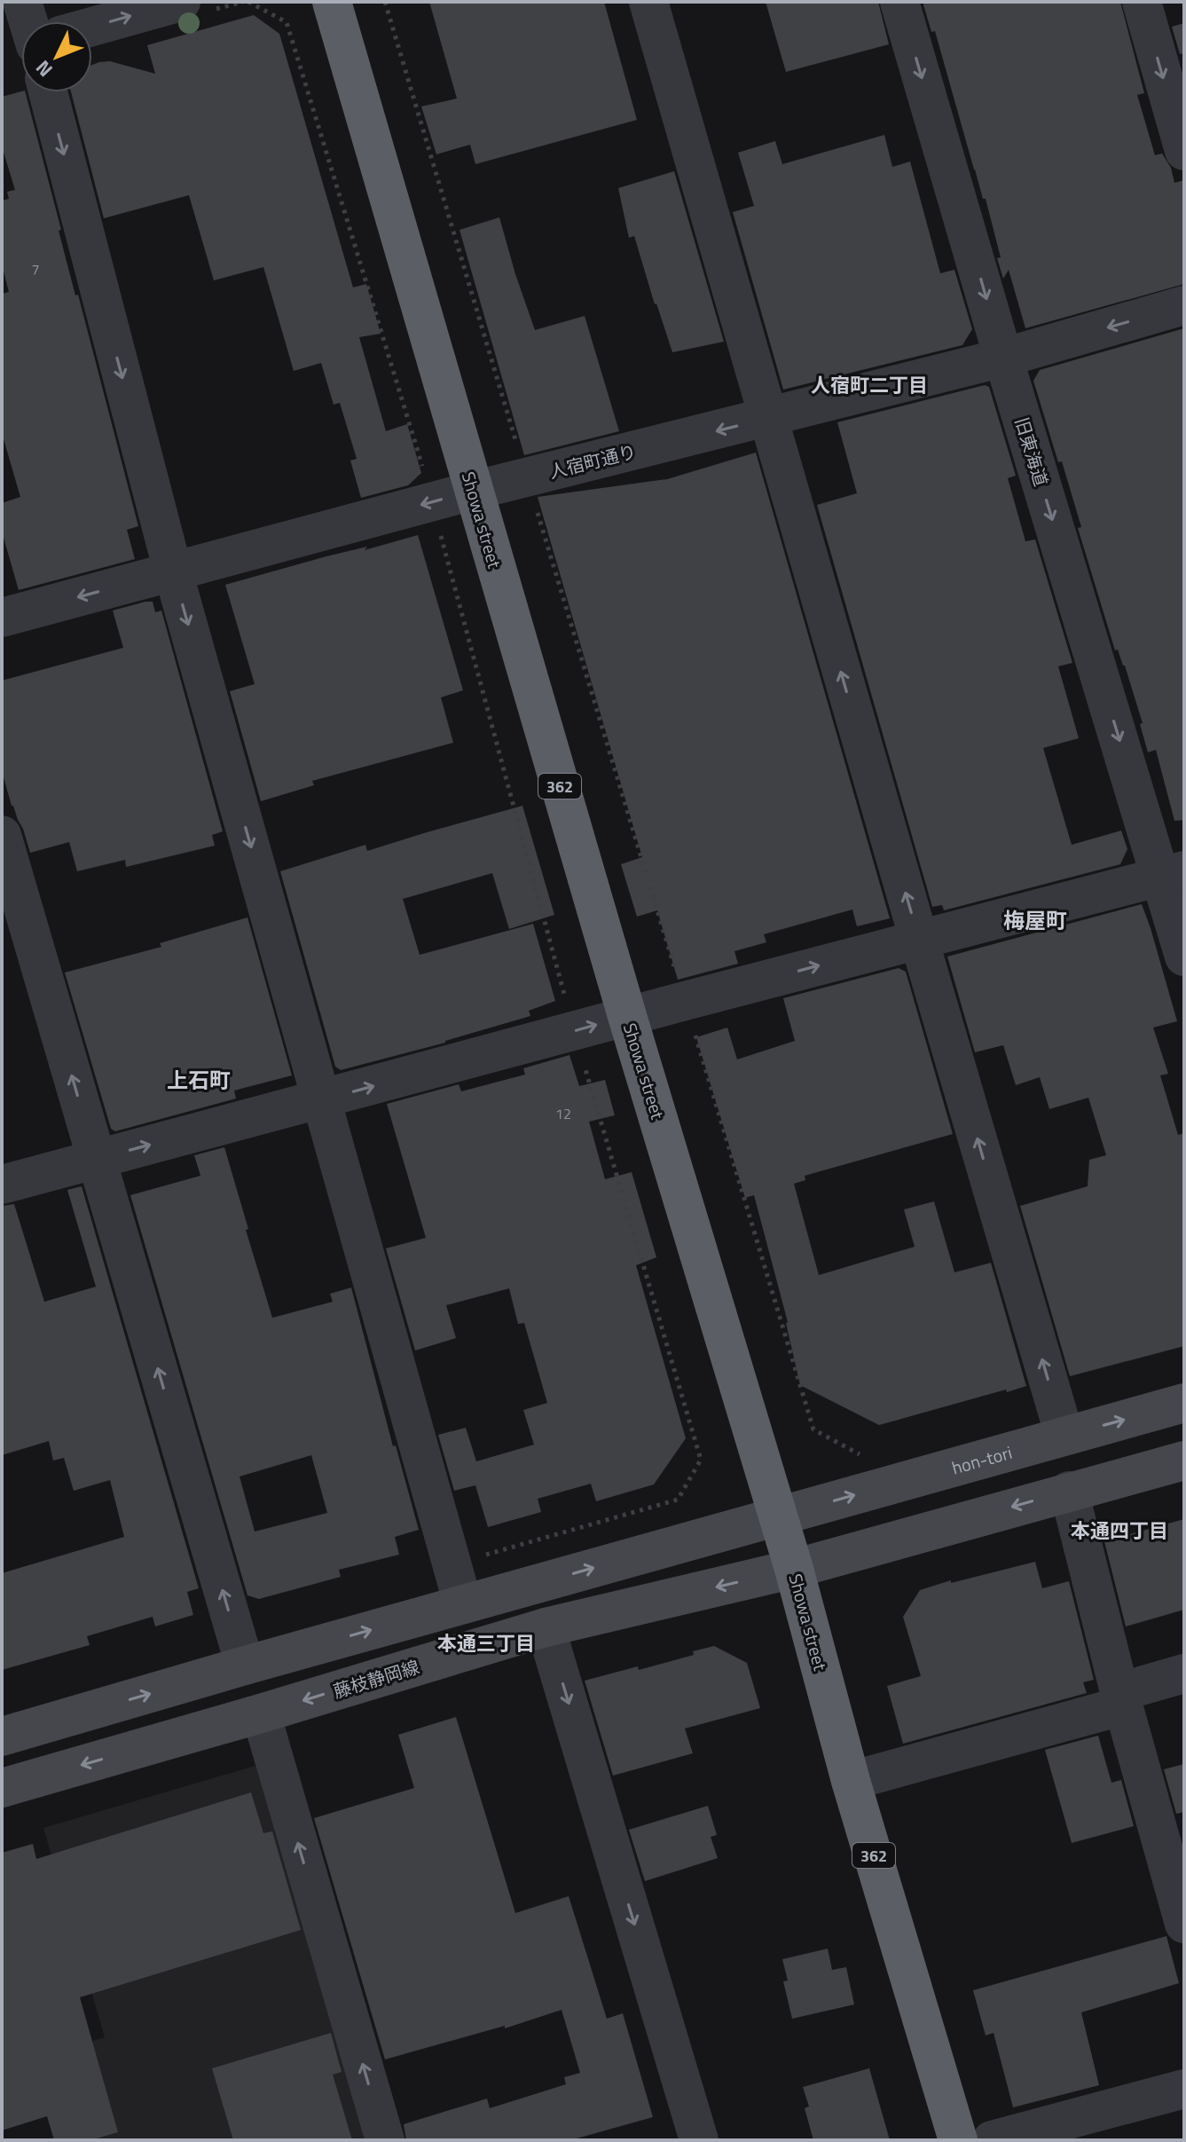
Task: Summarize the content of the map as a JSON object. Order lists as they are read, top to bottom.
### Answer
{
  "streets": {
    "highway": ["Showa street", "362"],
    "main road": ["hon-tori", "藤枝静岡線"],
    "street": ["旧東海道", "人宿町通り"]
  },
  "crossings": [
    ["旧東海道", "人宿町通り"],
    ["人宿町通り", "Showa street"],
    ["Showa street", "hon-tori"],
    ["Showa street", "藤枝静岡線"]
  ],
  "one_way": ["人宿町通り"],
  "districts": [
    "人宿町二丁目",
    "梅屋町",
    "上石町",
    "本通四丁目",
    "本通三丁目"
  ],
  "house_numbers": ["7", "12"],
  "north": "bottom left"
}
